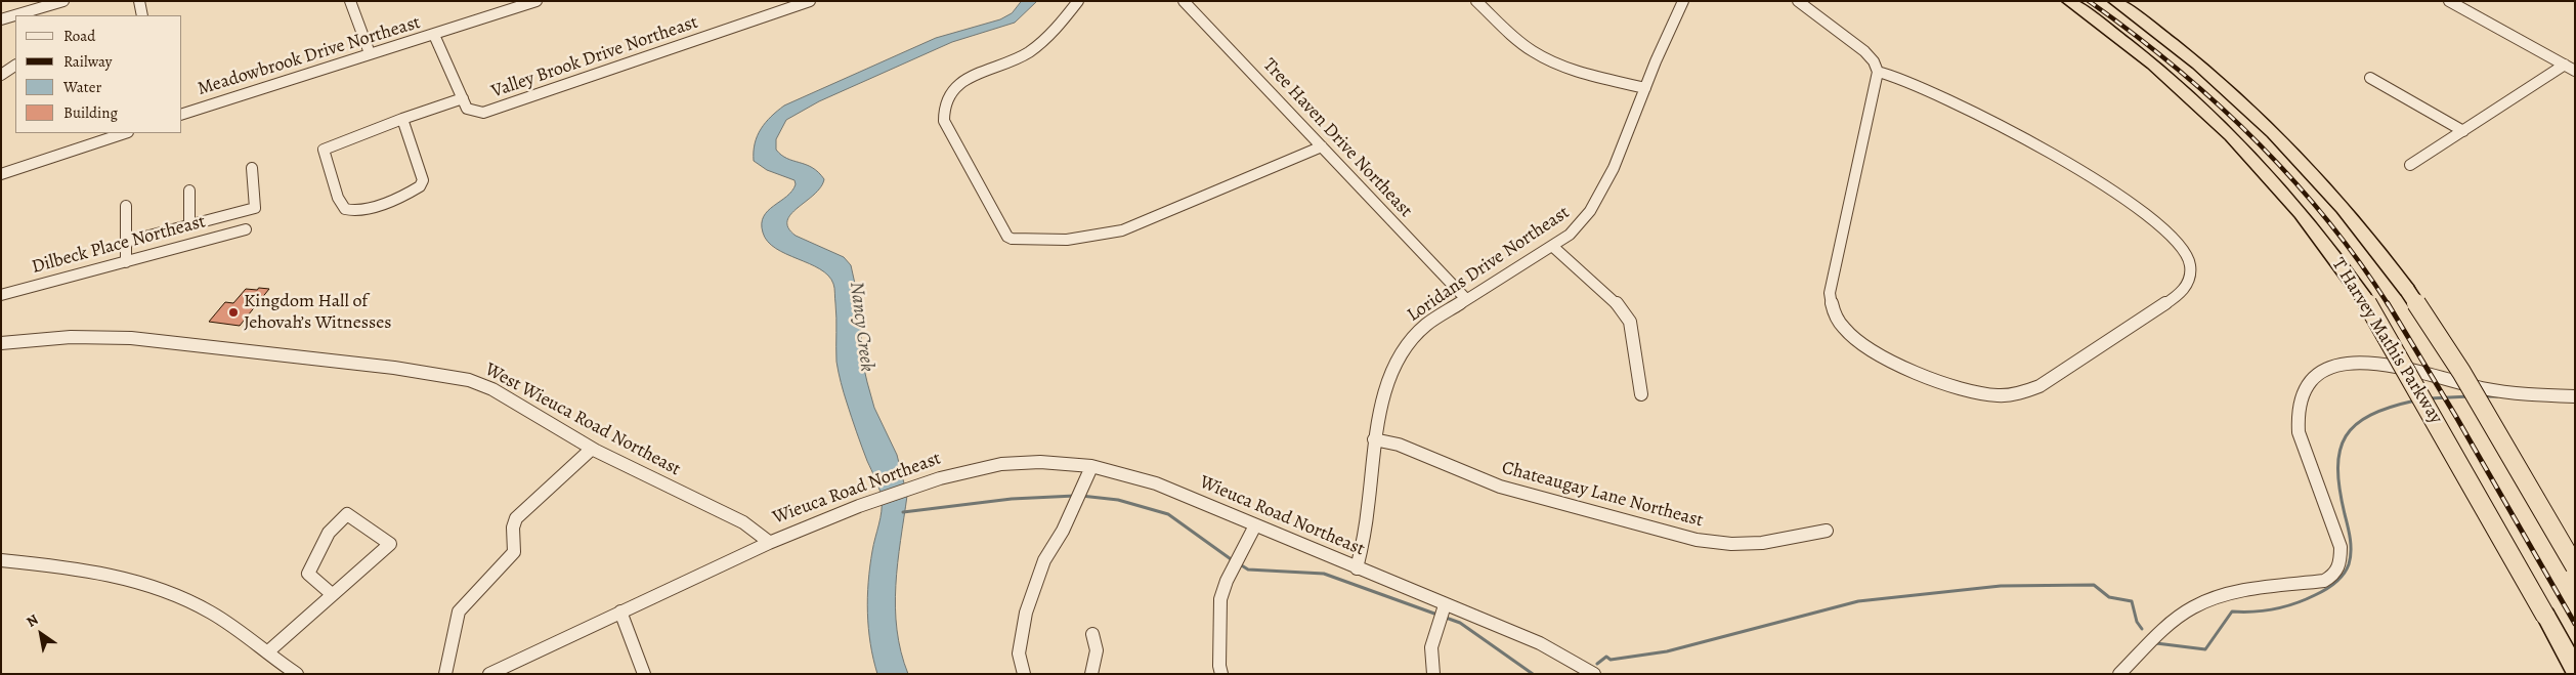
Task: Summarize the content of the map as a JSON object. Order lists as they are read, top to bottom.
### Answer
{
  "streets": {
    "highway": ["T Harvey Mathis Parkway"],
    "street": [
      "Meadowbrook Drive Northeast",
      "Valley Brook Drive Northeast",
      "Tree Haven Drive Northeast",
      "Dilbeck Place Northeast",
      "Loridans Drive Northeast",
      "West Wieuca Road Northeast",
      "Wieuca Road Northeast",
      "Chateaugay Lane Northeast"
    ]
  },
  "crossings": [
    ["Tree Haven Drive Northeast", "Loridans Drive Northeast"],
    ["Loridans Drive Northeast", "Wieuca Road Northeast"],
    ["Loridans Drive Northeast", "Chateaugay Lane Northeast"],
    ["West Wieuca Road Northeast", "Wieuca Road Northeast"]
  ],
  "water": ["Nancy Creek"],
  "places": ["Kingdom Hall of Jehovah’s Witnesses"],
  "legend": [
    "Road",
    "Railway",
    "Water",
    "Building"
  ],
  "north": "top left"
}
